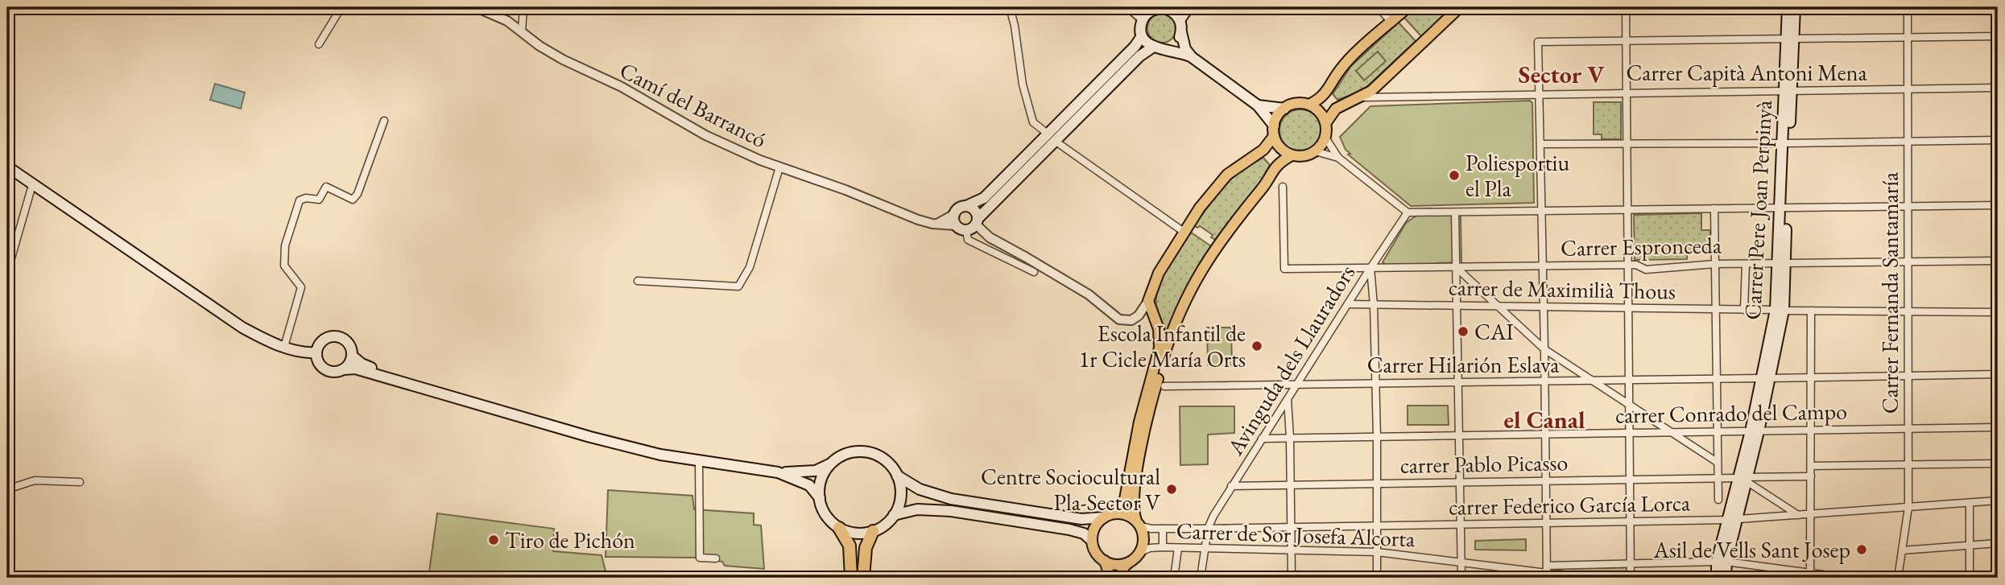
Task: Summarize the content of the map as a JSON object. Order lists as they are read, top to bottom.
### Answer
{
  "streets": {
    "main road": ["Carrer Pere Joan Perpinyà"],
    "street": [
      "Carrer Capità Antoni Mena",
      "Camí del Barrancó",
      "Carrer Espronceda",
      "carrer de Maximilià Thous",
      "Carrer Fernanda Santamaría",
      "Avinguda dels Llauradors",
      "Carrer Hilarión Eslava",
      "carrer Conrado del Campo",
      "carrer Pablo Picasso",
      "carrer Federico García Lorca",
      "Carrer de Sor Josefa Alcorta"
    ]
  },
  "crossings": [
    ["Carrer Capità Antoni Mena", "Carrer Pere Joan Perpinyà"],
    ["Carrer Capità Antoni Mena", "Carrer Fernanda Santamaría"],
    ["Carrer Pere Joan Perpinyà", "Carrer Espronceda"],
    ["Carrer Pere Joan Perpinyà", "carrer de Maximilià Thous"],
    ["Carrer Pere Joan Perpinyà", "Carrer Hilarión Eslava"],
    ["Carrer Pere Joan Perpinyà", "carrer Conrado del Campo"],
    ["Carrer Pere Joan Perpinyà", "carrer Pablo Picasso"],
    ["Carrer Pere Joan Perpinyà", "carrer Federico García Lorca"],
    ["Carrer Espronceda", "Carrer Fernanda Santamaría"],
    ["Carrer Espronceda", "Avinguda dels Llauradors"],
    ["carrer de Maximilià Thous", "Carrer Fernanda Santamaría"],
    ["carrer de Maximilià Thous", "Avinguda dels Llauradors"],
    ["Carrer Fernanda Santamaría", "Carrer Hilarión Eslava"],
    ["Carrer Fernanda Santamaría", "carrer Conrado del Campo"],
    ["Carrer Fernanda Santamaría", "carrer Federico García Lorca"],
    ["Avinguda dels Llauradors", "Carrer Hilarión Eslava"],
    ["Avinguda dels Llauradors", "carrer Conrado del Campo"],
    ["Avinguda dels Llauradors", "carrer Pablo Picasso"],
    ["Avinguda dels Llauradors", "carrer Federico García Lorca"],
    ["Avinguda dels Llauradors", "Carrer de Sor Josefa Alcorta"],
    ["carrer Federico García Lorca", "Carrer de Sor Josefa Alcorta"]
  ],
  "districts": ["Sector V", "el Canal"],
  "places": [
    "Poliesportiu el Pla",
    "CAI",
    "Escola Infantil de 1r Cicle María Orts",
    "Centre Sociocultural Pla-Sector V",
    "Tiro de Pichón",
    "Asil de Vells Sant Josep"
  ]
}
